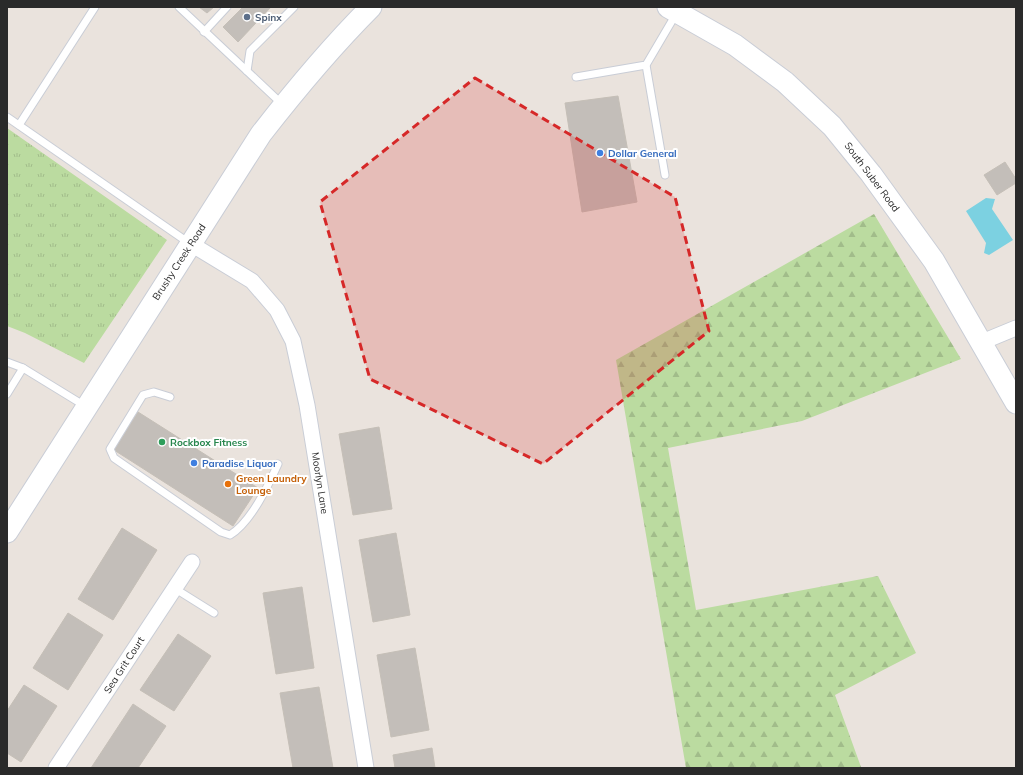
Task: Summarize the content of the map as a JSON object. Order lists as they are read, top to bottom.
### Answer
{
  "streets": {
    "main road": ["South Suber Road", "Brushy Creek Road"],
    "street": ["Moorlyn Lane", "Sea Grit Court"]
  },
  "crossings": [
    ["Brushy Creek Road", "Moorlyn Lane"]
  ],
  "places": [
    "Spinx",
    "Dollar General",
    "Rockbox Fitness",
    "Paradise Liquor",
    "Green Laundry Lounge"
  ]
}
